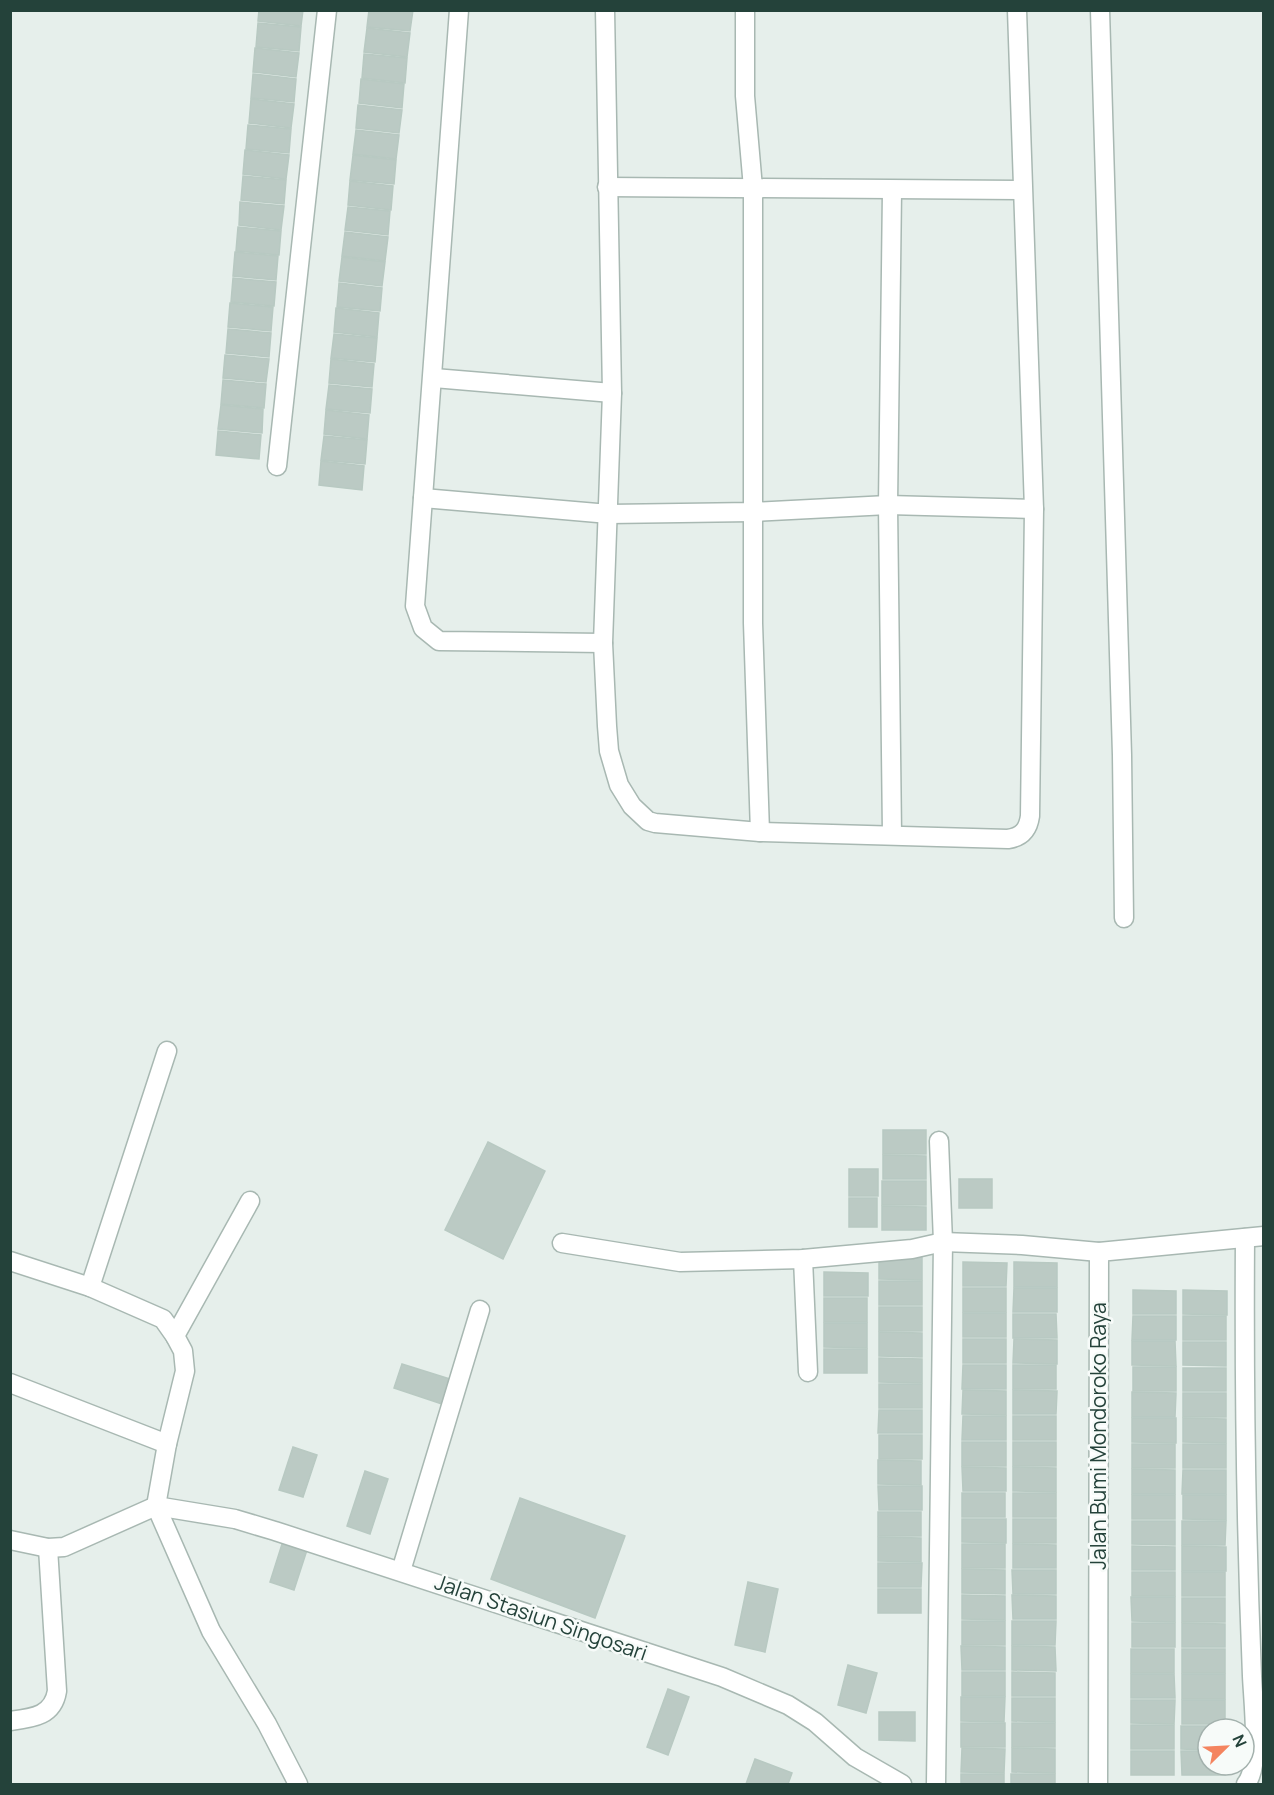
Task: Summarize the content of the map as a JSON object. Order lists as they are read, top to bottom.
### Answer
{
  "streets": {
    "street": ["Jalan Bumi Mondoroko Raya", "Jalan Stasiun Singosari"]
  },
  "north": "top right"
}
